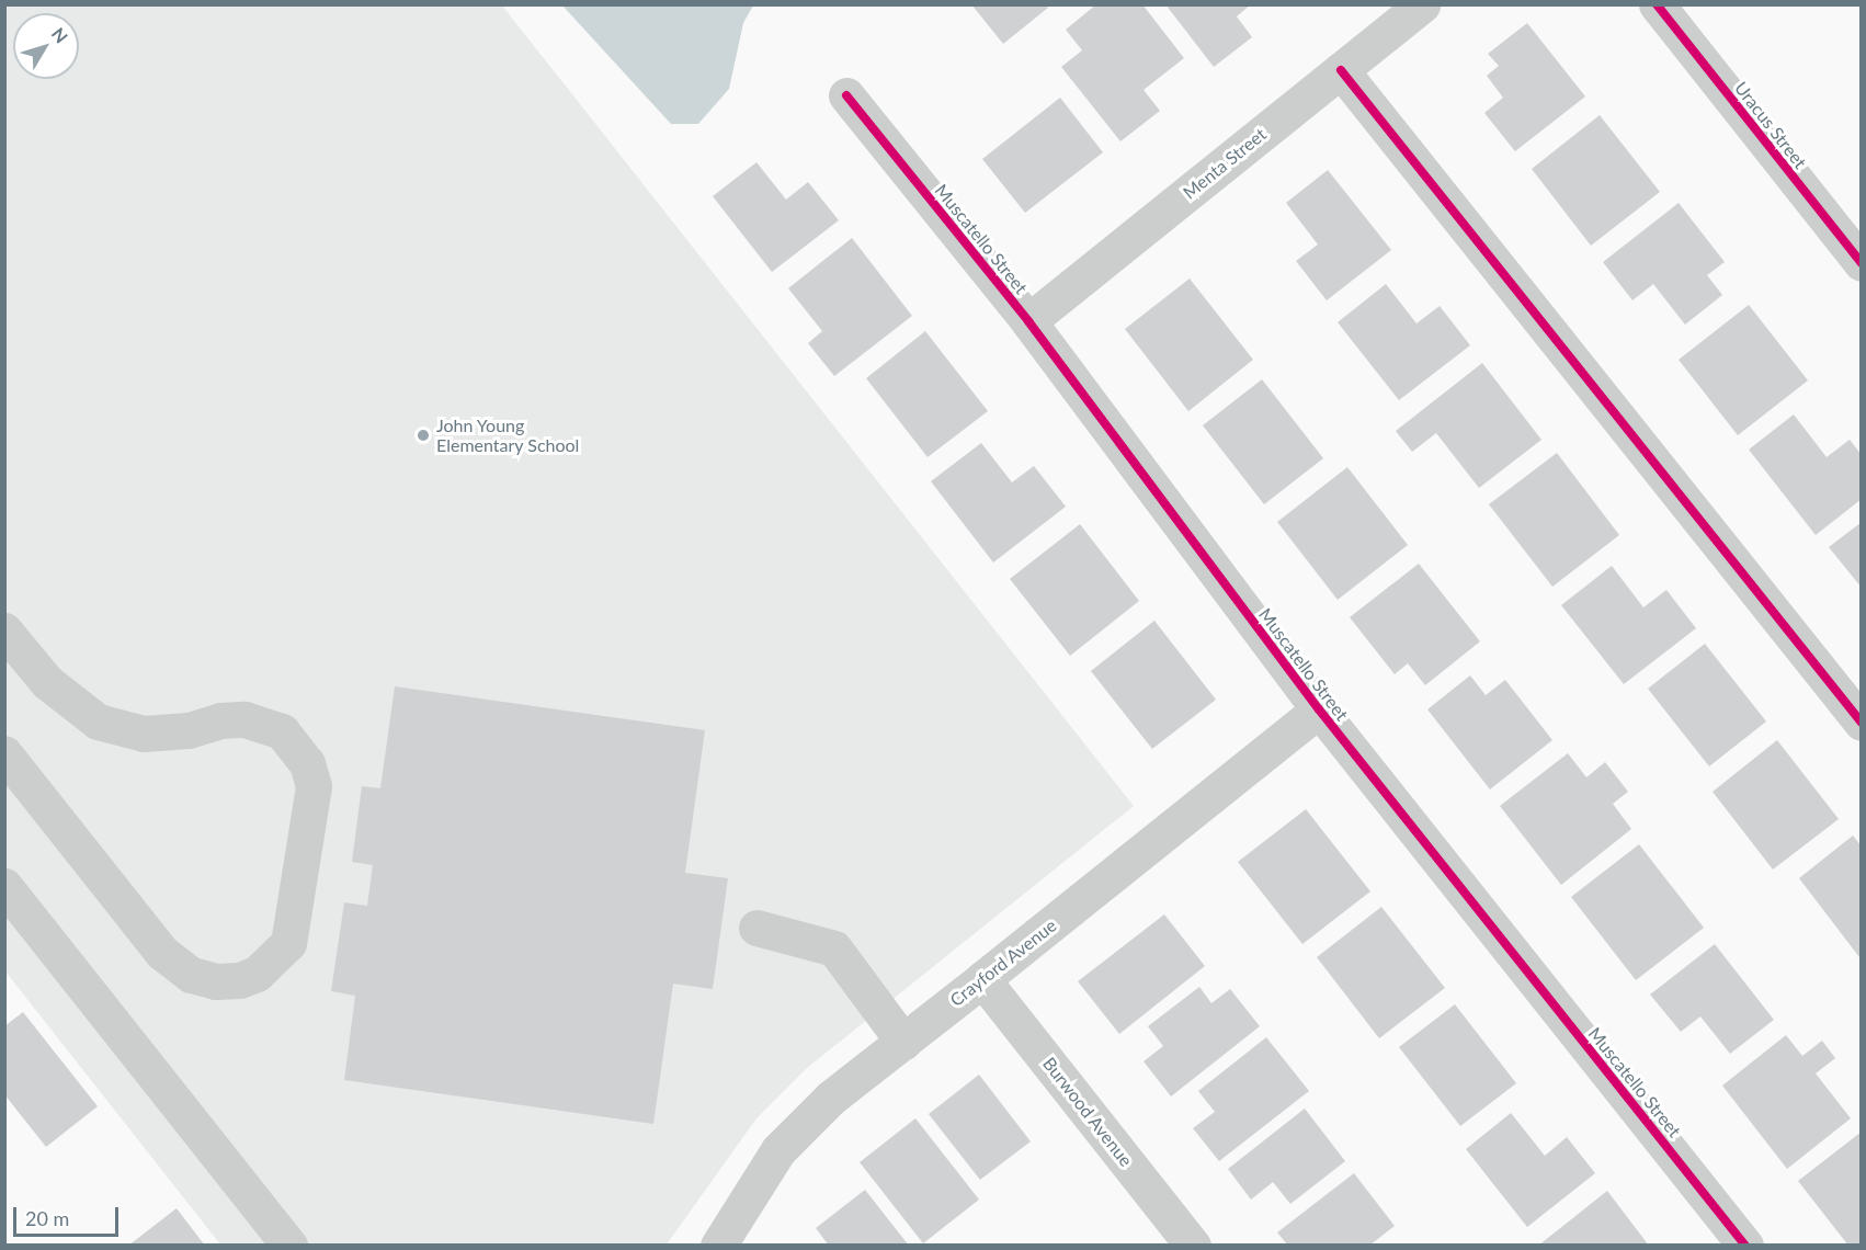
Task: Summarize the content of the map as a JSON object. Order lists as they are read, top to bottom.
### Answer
{
  "streets": {
    "street": [
      "Uracus Street",
      "Menta Street",
      "Muscatello Street",
      "Crayford Avenue",
      "Burwood Avenue"
    ]
  },
  "crossings": [
    ["Menta Street", "Muscatello Street"],
    ["Muscatello Street", "Crayford Avenue"],
    ["Crayford Avenue", "Burwood Avenue"]
  ],
  "places": ["John Young Elementary School"],
  "scale_bar": "20 m",
  "north": "top right"
}
